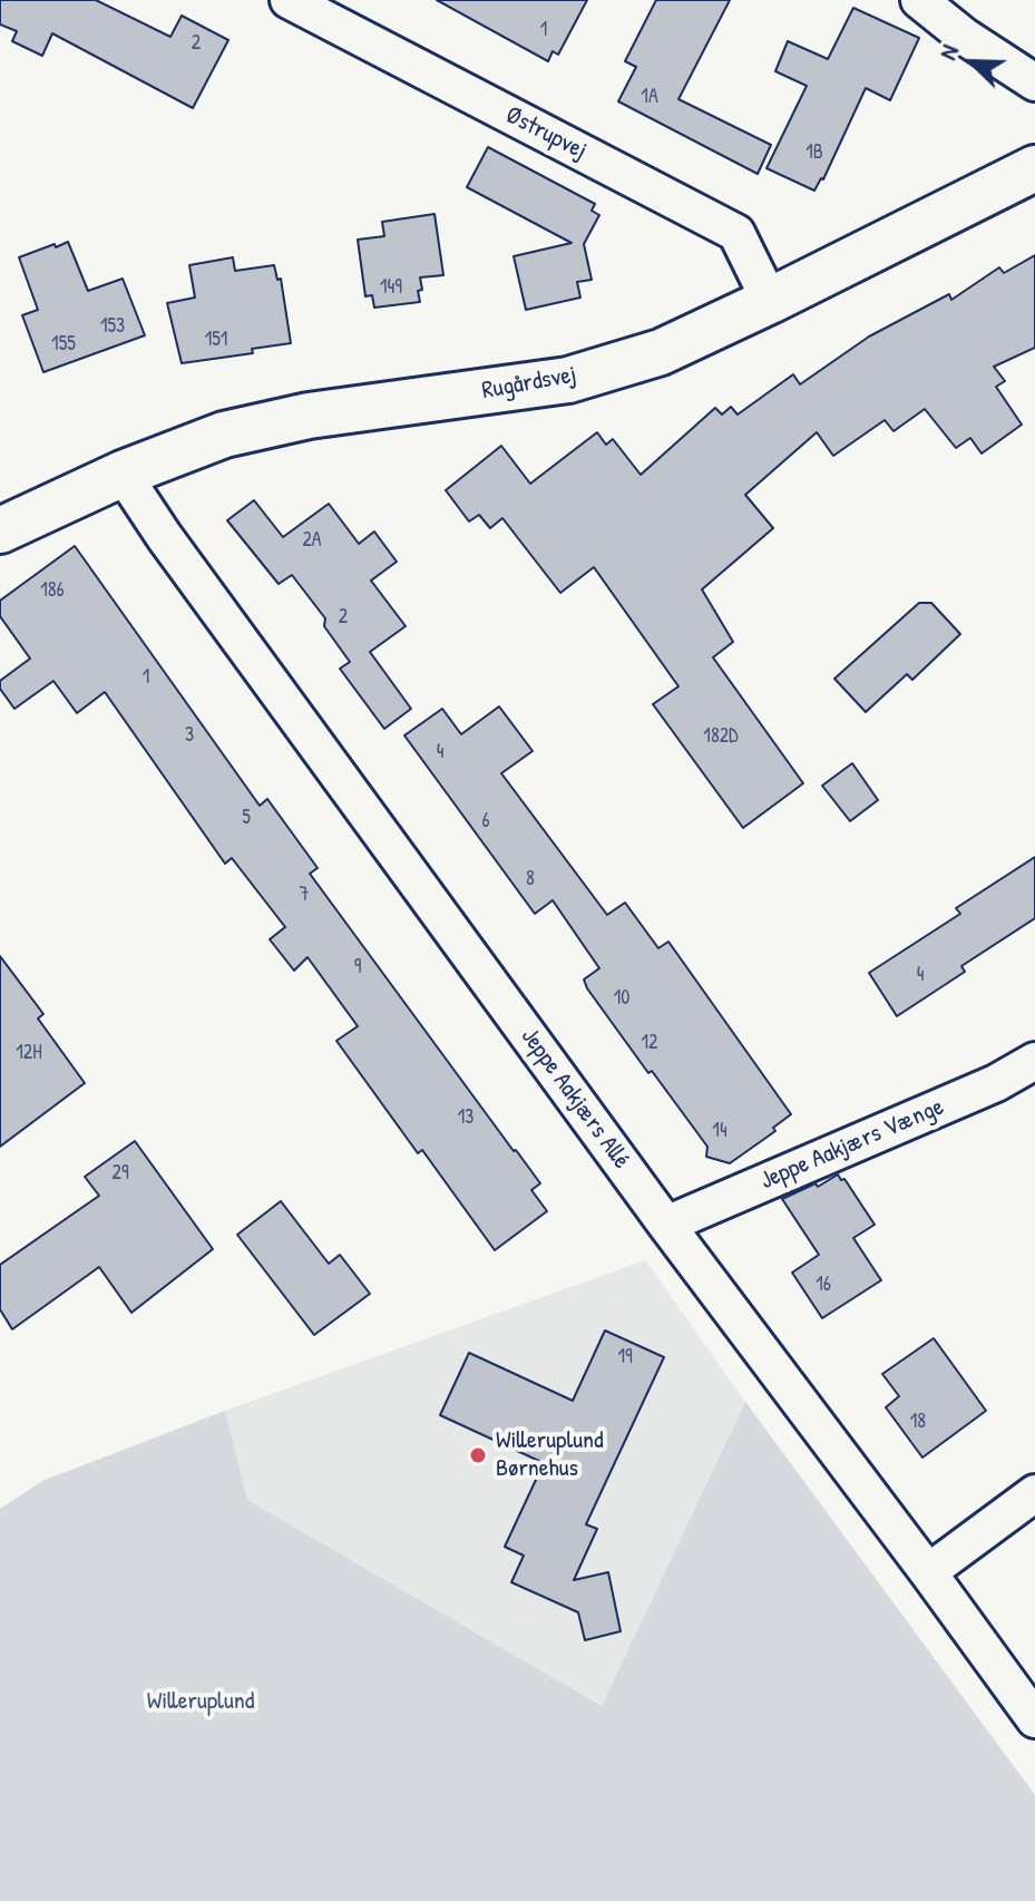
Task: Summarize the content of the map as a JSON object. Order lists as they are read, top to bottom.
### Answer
{
  "streets": {
    "street": [
      "Østrupvej",
      "Rugårdsvej",
      "Jeppe Aakjærs Allé",
      "Jeppe Aakjærs Vænge"
    ]
  },
  "crossings": [
    ["Østrupvej", "Rugårdsvej"],
    ["Rugårdsvej", "Jeppe Aakjærs Allé"],
    ["Jeppe Aakjærs Allé", "Jeppe Aakjærs Vænge"]
  ],
  "parks": ["Willeruplund"],
  "places": ["Willeruplund Børnehus"],
  "house_numbers": [
    "1",
    "2",
    "1A",
    "1B",
    "149",
    "153",
    "151",
    "155",
    "2A",
    "186",
    "2",
    "1",
    "3",
    "182D",
    "4",
    "5",
    "6",
    "8",
    "7",
    "9",
    "4",
    "10",
    "12",
    "12H",
    "13",
    "14",
    "29",
    "16",
    "19",
    "18"
  ],
  "north": "top left"
}
